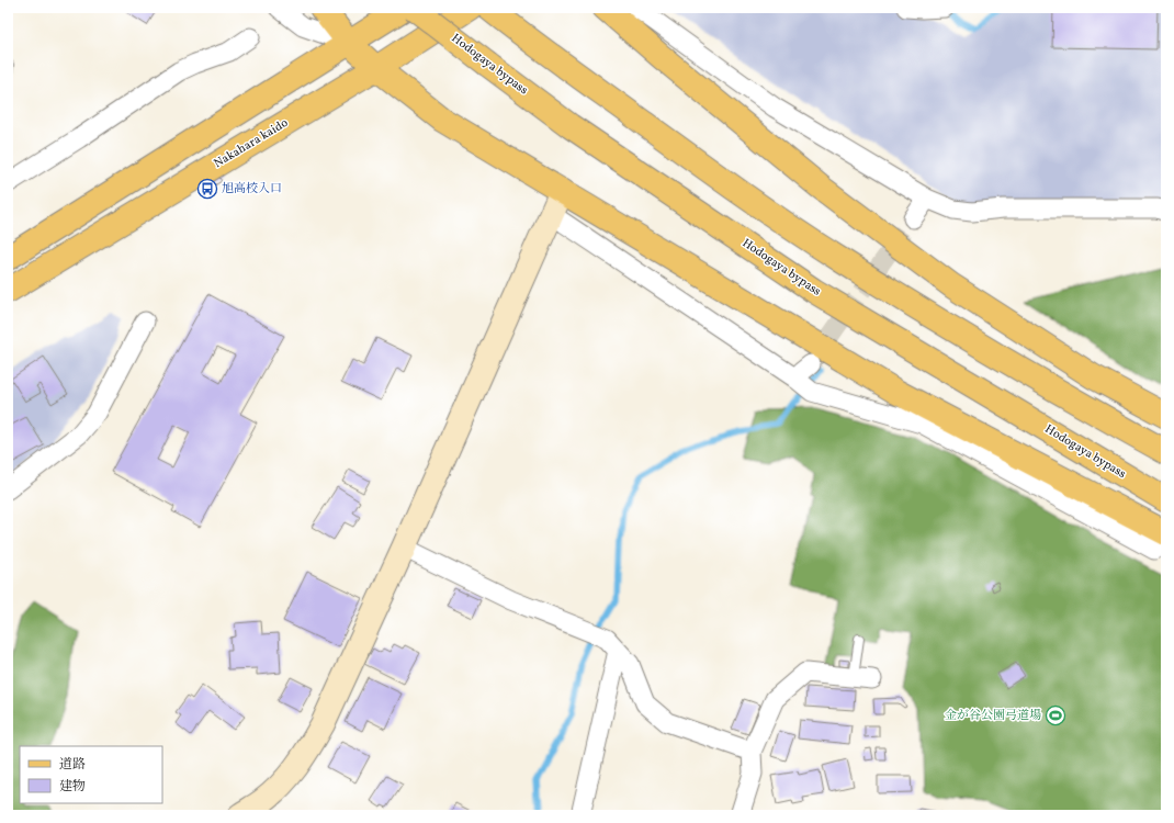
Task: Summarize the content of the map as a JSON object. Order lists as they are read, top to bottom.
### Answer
{
  "streets": {
    "main road": ["Hodogaya bypass", "Nakahara kaido"]
  },
  "places": {
    "bus stop": ["旭高校入口"],
    "sports": ["金が谷公園弓道場"]
  },
  "legend": ["道路", "建物"]
}
